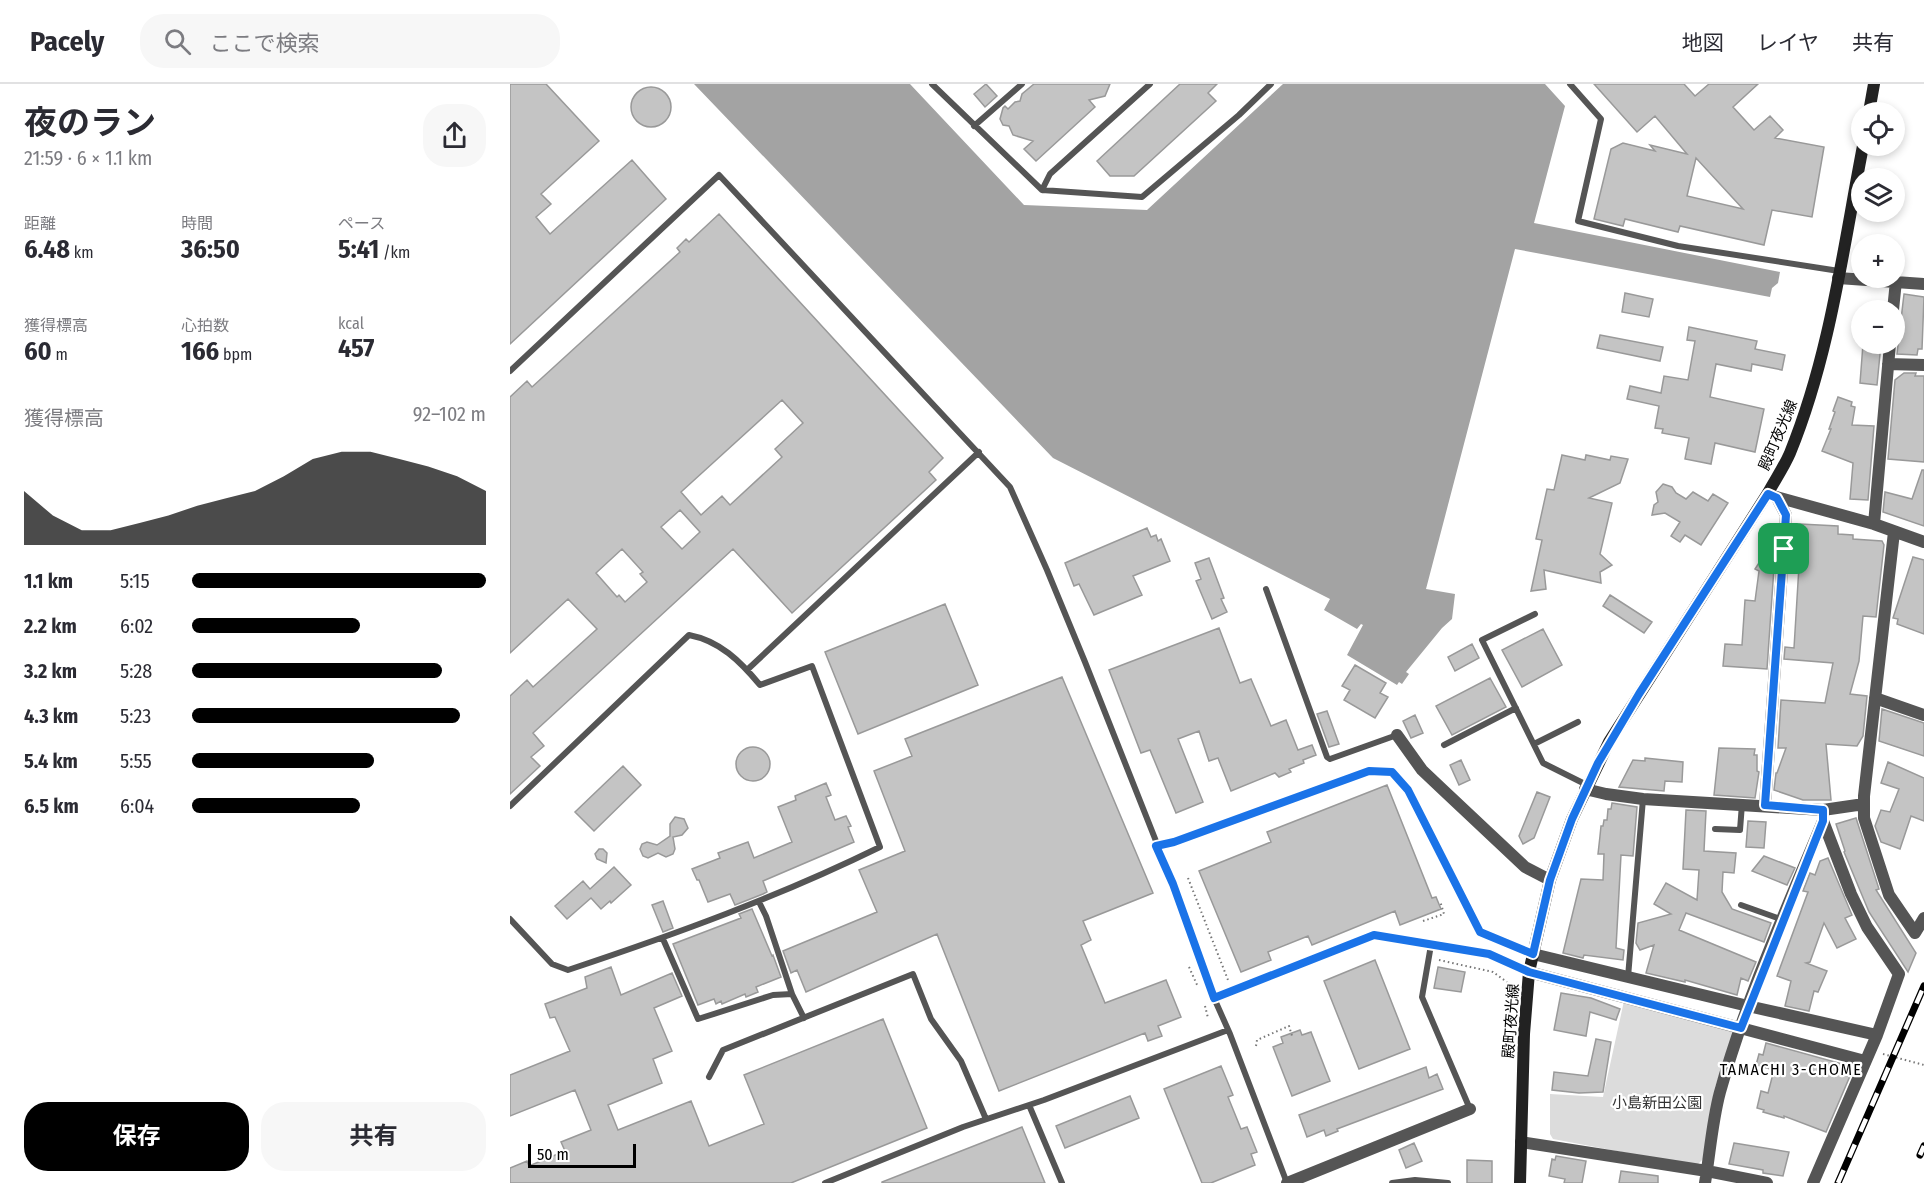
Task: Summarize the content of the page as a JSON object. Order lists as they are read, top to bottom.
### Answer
{
  "streets": {
    "street": ["殿町夜光線"]
  },
  "districts": ["TAMACHI 3-CHOME"],
  "parks": ["小島新田公園"],
  "scale_bar": "50 m",
  "page": {
    "header": "Pacely",
    "search": "ここで検索",
    "nav": ["地図", "レイヤ", "共有"],
    "heading": ["夜のラン", "21:59 · 6 × 1.1 km"],
    "map_buttons": ["+", "−"],
    "stats": [
      ["距離", "6.48 km"],
      ["時間", "36:50"],
      ["ペース", "5:41 /km"],
      ["獲得標高", "60 m"],
      ["心拍数", "166 bpm"],
      ["kcal", "457"]
    ],
    "chart": ["獲得標高", "92–102 m"],
    "list": [
      {
        "name": "1.1 km",
        "note": "5:15"
      },
      {
        "name": "2.2 km",
        "note": "6:02"
      },
      {
        "name": "3.2 km",
        "note": "5:28"
      },
      {
        "name": "4.3 km",
        "note": "5:23"
      },
      {
        "name": "5.4 km",
        "note": "5:55"
      },
      {
        "name": "6.5 km",
        "note": "6:04"
      }
    ],
    "buttons": ["保存", "共有"],
    "scale": "50 m"
  }
}
